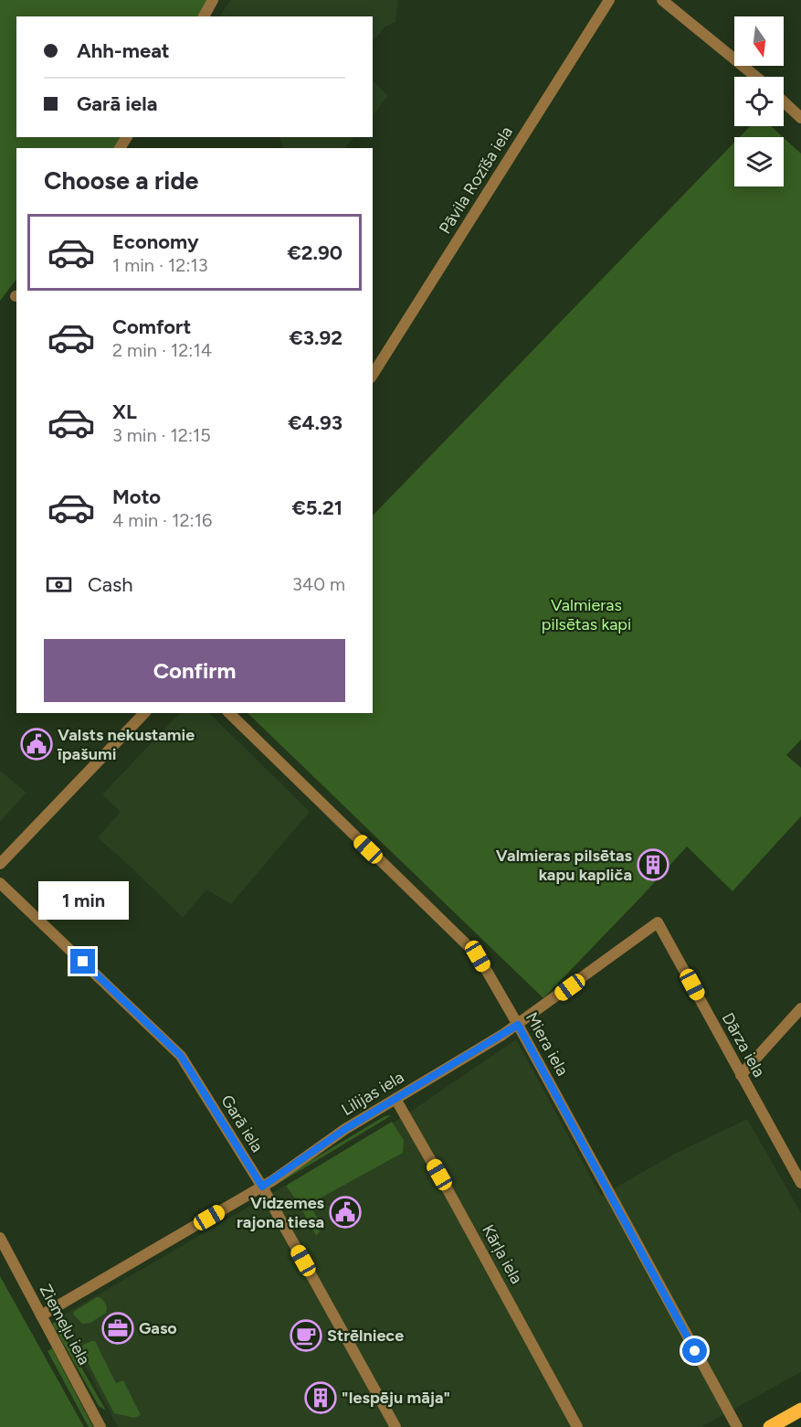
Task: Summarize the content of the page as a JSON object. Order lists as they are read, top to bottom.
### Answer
{
  "streets": {
    "street": [
      "Pāvila Rozīša iela",
      "Miera iela",
      "Dārza iela",
      "Lilijas iela",
      "Garā iela",
      "Kārļa iela",
      "Ziemeļu iela"
    ]
  },
  "crossings": [
    ["Miera iela", "Lilijas iela"],
    ["Dārza iela", "Lilijas iela"],
    ["Lilijas iela", "Garā iela"],
    ["Lilijas iela", "Kārļa iela"],
    ["Lilijas iela", "Ziemeļu iela"]
  ],
  "parks": ["Valmieras pilsētas kapi"],
  "places": {
    "public building": ["Valsts nekustamie īpašumi", "Vidzemes rajona tiesa"],
    "building": ["Valmieras pilsētas kapu kapliča", "\"Iespēju māja\""],
    "office": ["Gaso"],
    "cafe": ["Strēlniece"]
  },
  "north": "bottom",
  "page": {
    "banner": ["Ahh-meat", "Garā iela"],
    "heading": "Choose a ride",
    "list": [
      {
        "name": "Economy",
        "note": "1 min · 12:13",
        "value": "€2.90"
      },
      {
        "name": "Comfort",
        "note": "2 min · 12:14",
        "value": "€3.92"
      },
      {
        "name": "XL",
        "note": "3 min · 12:15",
        "value": "€4.93"
      },
      {
        "name": "Moto",
        "note": "4 min · 12:16",
        "value": "€5.21"
      }
    ],
    "pay": ["Cash", "340 m"],
    "buttons": "Confirm",
    "bubble": "1 min"
  }
}
